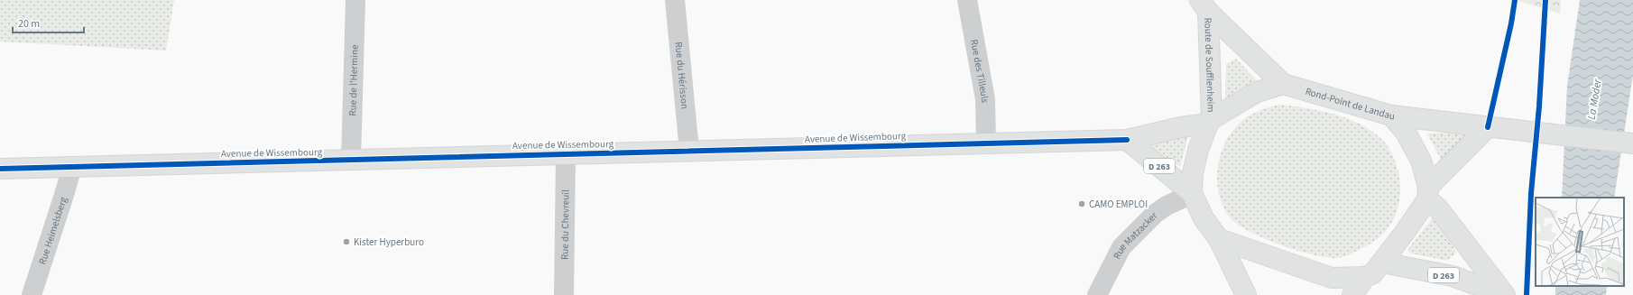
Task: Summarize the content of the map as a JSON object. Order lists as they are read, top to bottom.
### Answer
{
  "streets": {
    "main road": [
      "Route de Soufflenheim",
      "Rond-Point de Landau",
      "Avenue de Wissembourg",
      "D 263"
    ],
    "street": [
      "Rue des Tilleuls",
      "Rue du Hérisson",
      "Rue de l'Hermine",
      "Rue du Chevreuil",
      "Rue Heimelsberg",
      "Rue Matzacker"
    ]
  },
  "crossings": [
    ["Route de Soufflenheim", "Rond-Point de Landau"],
    ["Route de Soufflenheim", "Avenue de Wissembourg"],
    ["Rue des Tilleuls", "Avenue de Wissembourg"],
    ["Rue du Hérisson", "Avenue de Wissembourg"],
    ["Rue de l'Hermine", "Avenue de Wissembourg"],
    ["Rond-Point de Landau", "D 263"],
    ["Avenue de Wissembourg", "D 263"],
    ["Avenue de Wissembourg", "Rue du Chevreuil"],
    ["Avenue de Wissembourg", "Rue Heimelsberg"],
    ["D 263", "Rue Matzacker"]
  ],
  "water": ["La Moder"],
  "places": ["CAMO EMPLOI", "Kister Hyperburo"],
  "scale_bar": "20 m"
}
